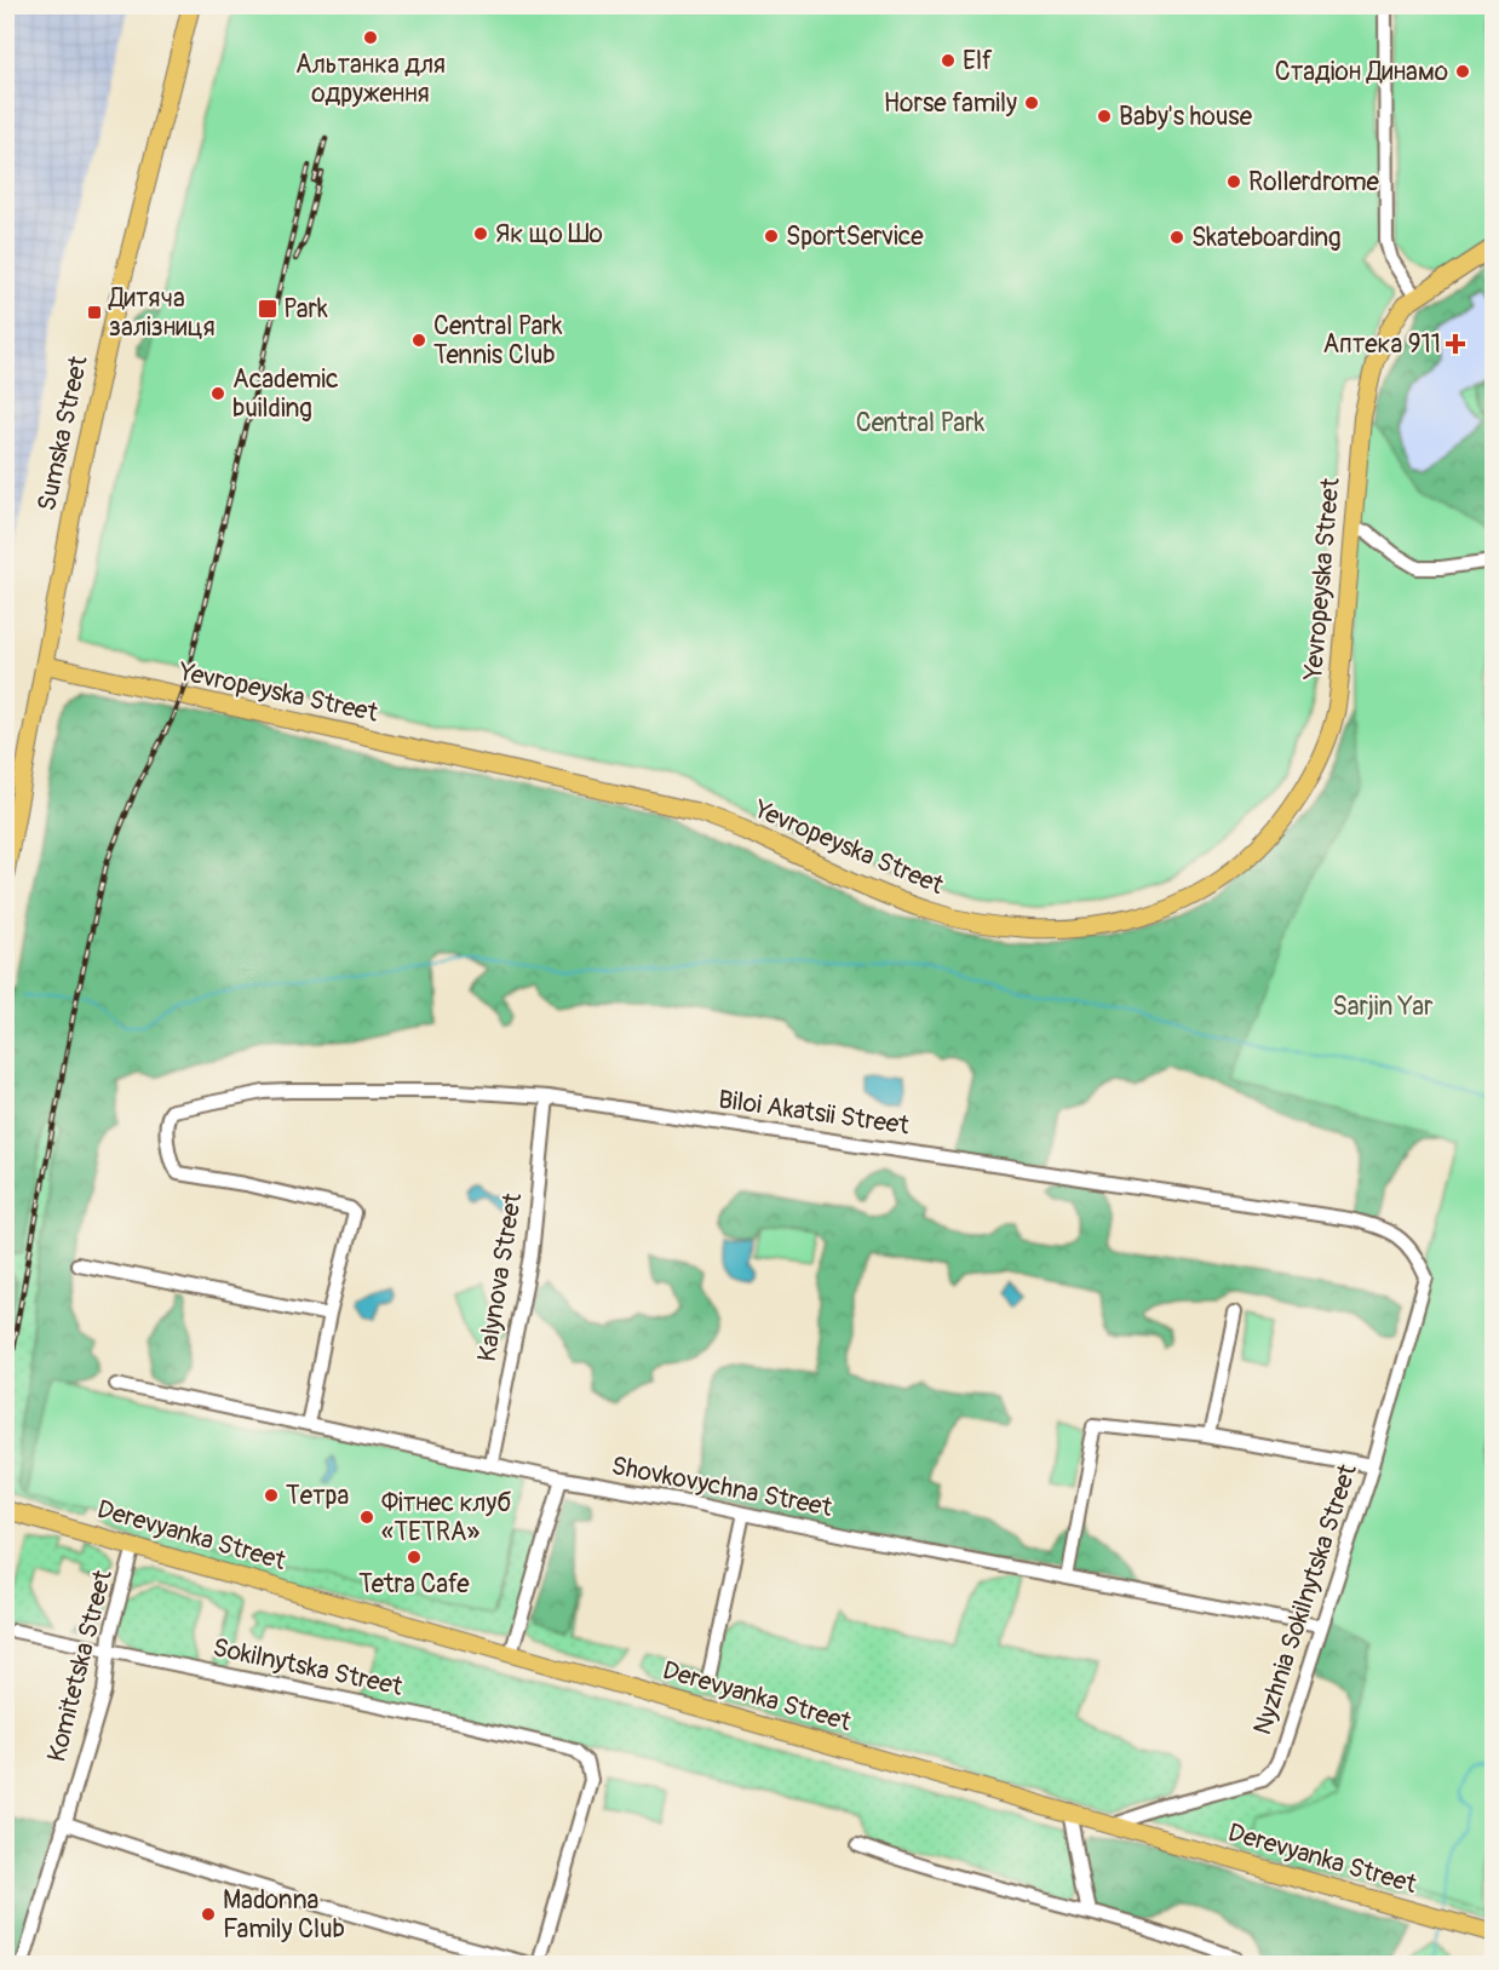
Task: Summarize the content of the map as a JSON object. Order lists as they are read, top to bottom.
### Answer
{
  "streets": {
    "main road": ["Sumska Street", "Yevropeyska Street", "Derevyanka Street"],
    "street": [
      "Biloi Akatsii Street",
      "Kalynova Street",
      "Shovkovychna Street",
      "Nyzhnia Sokilnytska Street",
      "Komitetska Street",
      "Sokilnytska Street"
    ]
  },
  "crossings": [
    ["Sumska Street", "Yevropeyska Street"],
    ["Biloi Akatsii Street", "Kalynova Street"],
    ["Biloi Akatsii Street", "Nyzhnia Sokilnytska Street"],
    ["Kalynova Street", "Shovkovychna Street"],
    ["Shovkovychna Street", "Nyzhnia Sokilnytska Street"],
    ["Derevyanka Street", "Nyzhnia Sokilnytska Street"],
    ["Derevyanka Street", "Komitetska Street"],
    ["Komitetska Street", "Sokilnytska Street"]
  ],
  "parks": ["Central Park", "Sarjin Yar"],
  "places": {
    "other": [
      "Альтанка для одруження",
      "Elf",
      "Стадіон Динамо",
      "Horse family",
      "Baby's house",
      "Rollerdrome",
      "Як що Шо",
      "SportService",
      "Skateboarding",
      "Central Park Tennis Club",
      "Academic building",
      "Тетра",
      "Фітнес клуб «TETRA»",
      "Tetra Cafe",
      "Madonna Family Club"
    ],
    "transit": ["Park", "Дитяча залізниця"],
    "health": ["Аптека 911"]
  }
}
